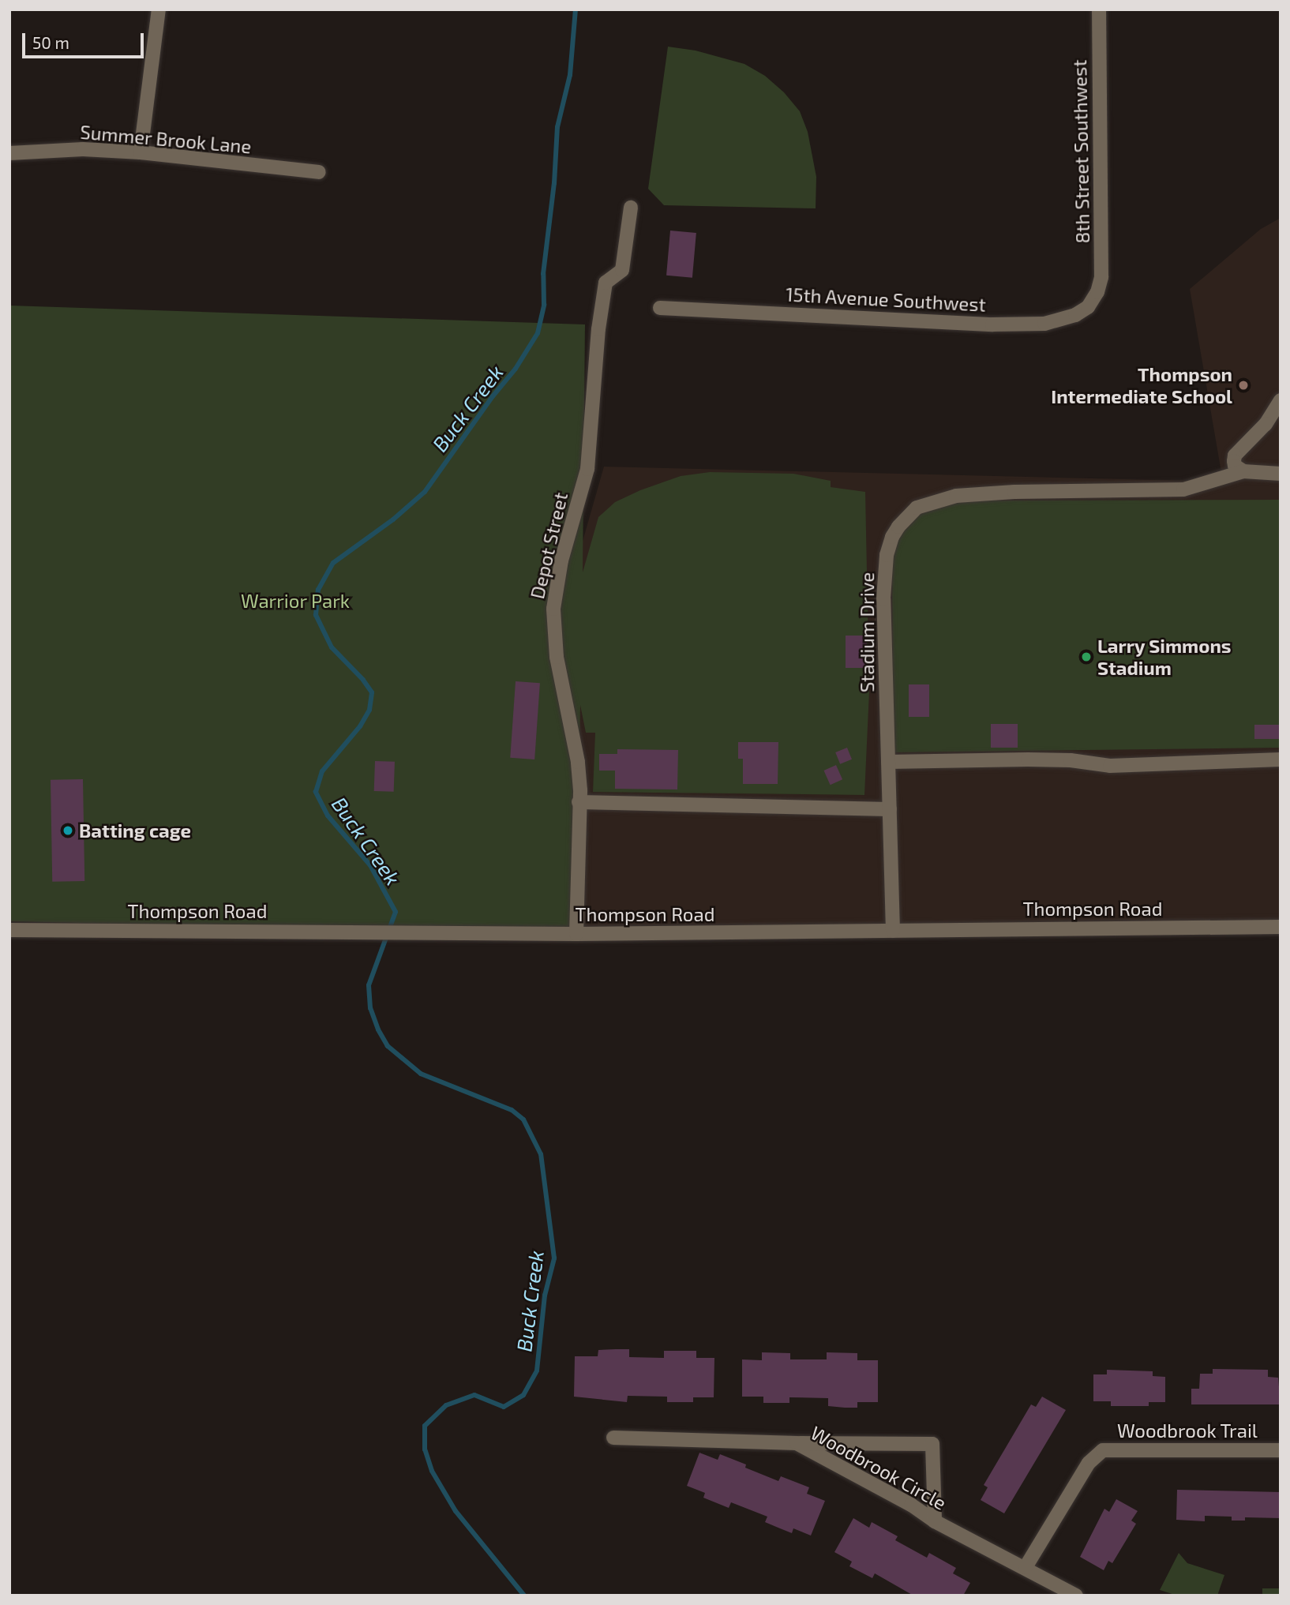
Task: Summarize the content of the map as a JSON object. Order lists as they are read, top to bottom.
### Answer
{
  "streets": {
    "street": [
      "Summer Brook Lane",
      "8th Street Southwest",
      "15th Avenue Southwest",
      "Depot Street",
      "Stadium Drive",
      "Thompson Road",
      "Woodbrook Trail",
      "Woodbrook Circle"
    ]
  },
  "crossings": [
    ["8th Street Southwest", "15th Avenue Southwest"],
    ["Depot Street", "Thompson Road"],
    ["Stadium Drive", "Thompson Road"],
    ["Woodbrook Trail", "Woodbrook Circle"]
  ],
  "water": ["Buck Creek"],
  "parks": ["Warrior Park"],
  "places": ["Thompson Intermediate School", "Larry Simmons Stadium", "Batting cage"],
  "scale_bar": "50 m"
}
